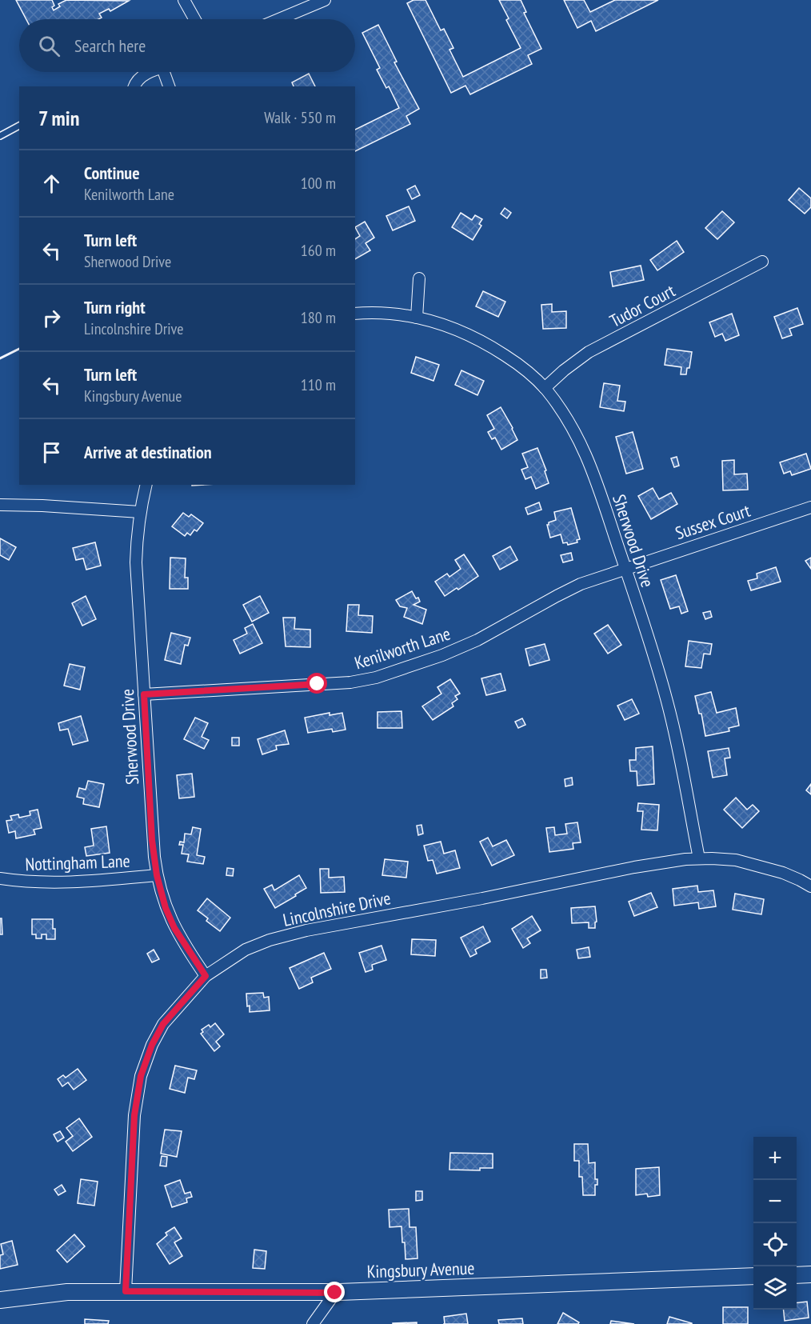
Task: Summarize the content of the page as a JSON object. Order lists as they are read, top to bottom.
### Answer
{
  "streets": {
    "main road": ["Kingsbury Avenue"],
    "street": [
      "Tudor Court",
      "Sussex Court",
      "Sherwood Drive",
      "Kenilworth Lane",
      "Nottingham Lane",
      "Lincolnshire Drive"
    ]
  },
  "crossings": [
    ["Tudor Court", "Sherwood Drive"],
    ["Sussex Court", "Sherwood Drive"],
    ["Sussex Court", "Kenilworth Lane"],
    ["Sherwood Drive", "Kenilworth Lane"],
    ["Sherwood Drive", "Nottingham Lane"],
    ["Sherwood Drive", "Lincolnshire Drive"],
    ["Lincolnshire Drive", "Kingsbury Avenue"]
  ],
  "page": {
    "search": "Search here",
    "heading": ["7 min", "Walk · 550 m"],
    "list": [
      ["Continue", "Kenilworth Lane", "100 m"],
      ["Turn left", "Sherwood Drive", "160 m"],
      ["Turn right", "Lincolnshire Drive", "180 m"],
      ["Turn left", "Kingsbury Avenue", "110 m"],
      "Arrive at destination"
    ],
    "map_buttons": ["+", "−"]
  }
}
